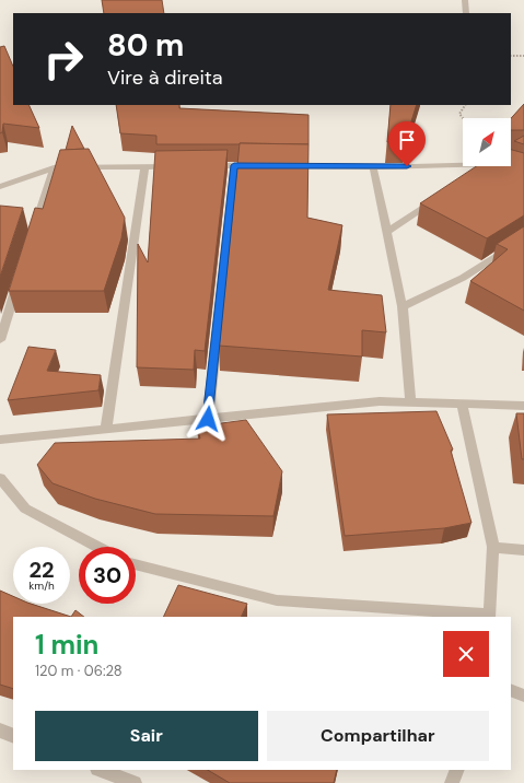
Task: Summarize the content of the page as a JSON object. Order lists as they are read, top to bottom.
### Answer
{
  "north": "top right",
  "page": {
    "turn": ["80 m", "Vire à direita"],
    "speed": "22 km/h",
    "limit": "30",
    "heading": ["1 min", "120 m · 06:28"],
    "buttons": ["Sair", "Compartilhar"]
  }
}
